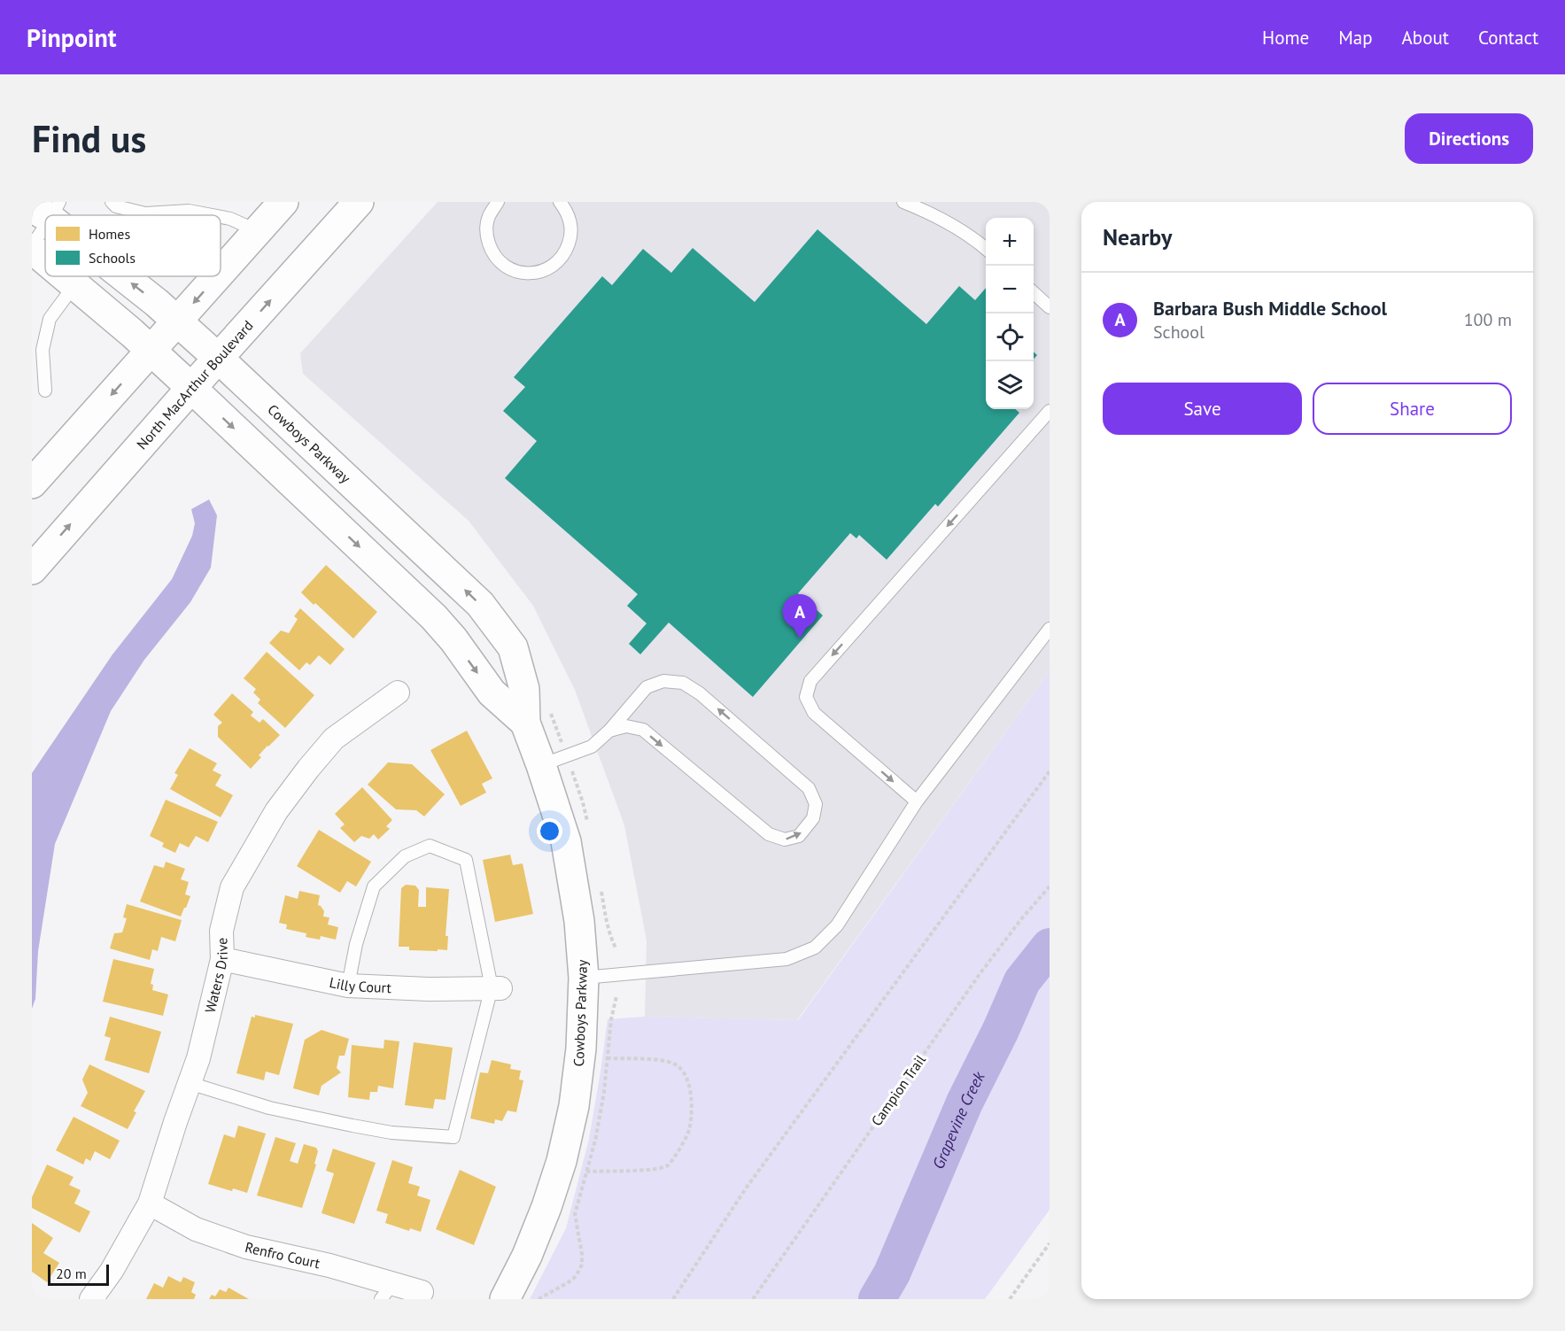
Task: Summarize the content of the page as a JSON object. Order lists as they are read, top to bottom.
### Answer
{
  "streets": {
    "street": [
      "North MacArthur Boulevard",
      "Cowboys Parkway",
      "Waters Drive",
      "Lilly Court",
      "Renfro Court"
    ],
    "path": ["Campion Trail"]
  },
  "crossings": [
    ["North MacArthur Boulevard", "Cowboys Parkway"],
    ["Waters Drive", "Lilly Court"],
    ["Waters Drive", "Renfro Court"]
  ],
  "water": ["Grapevine Creek"],
  "legend": ["Homes", "Schools"],
  "scale_bar": "20 m",
  "page": {
    "header": "Pinpoint",
    "nav": [
      "Home",
      "Map",
      "About",
      "Contact"
    ],
    "buttons": [
      "Directions",
      ["Save", "Share"]
    ],
    "title": "Find us",
    "heading": "Nearby",
    "map_buttons": ["+", "−"],
    "list": [
      {
        "mark": "A",
        "name": "Barbara Bush Middle School",
        "note": "School",
        "value": "100 m"
      }
    ],
    "pins": "A",
    "scale": "20 m"
  }
}
